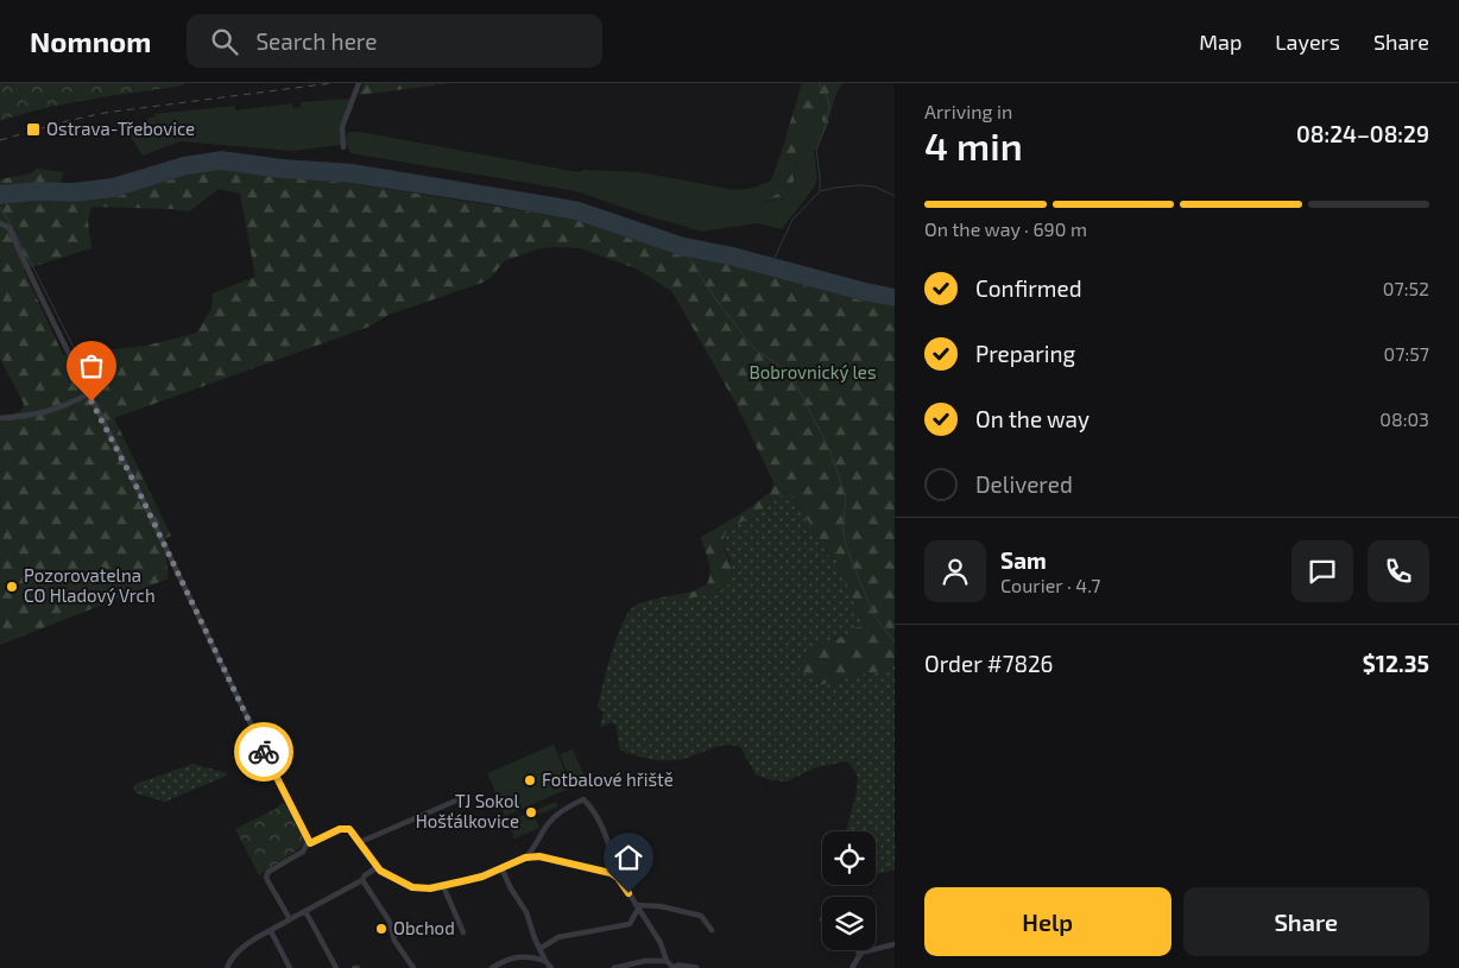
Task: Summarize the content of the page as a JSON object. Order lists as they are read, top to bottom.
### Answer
{
  "parks": ["Bobrovnický les"],
  "places": {
    "transit": ["Ostrava-Třebovice"],
    "other": [
      "Pozorovatelna CO Hladový Vrch",
      "Fotbalové hřiště",
      "TJ Sokol Hošťálkovice",
      "Obchod"
    ]
  },
  "page": {
    "header": "Nomnom",
    "search": "Search here",
    "nav": ["Map", "Layers", "Share"],
    "heading": ["4 min", "Arriving in", "08:24–08:29"],
    "panel": [
      "Sam",
      "Courier · 4.7",
      "Order #7826",
      "$12.35"
    ],
    "bar": "On the way · 690 m",
    "list": [
      ["Confirmed", "07:52"],
      ["Preparing", "07:57"],
      ["On the way", "08:03"],
      "Delivered"
    ],
    "buttons": ["Help", "Share"]
  }
}
